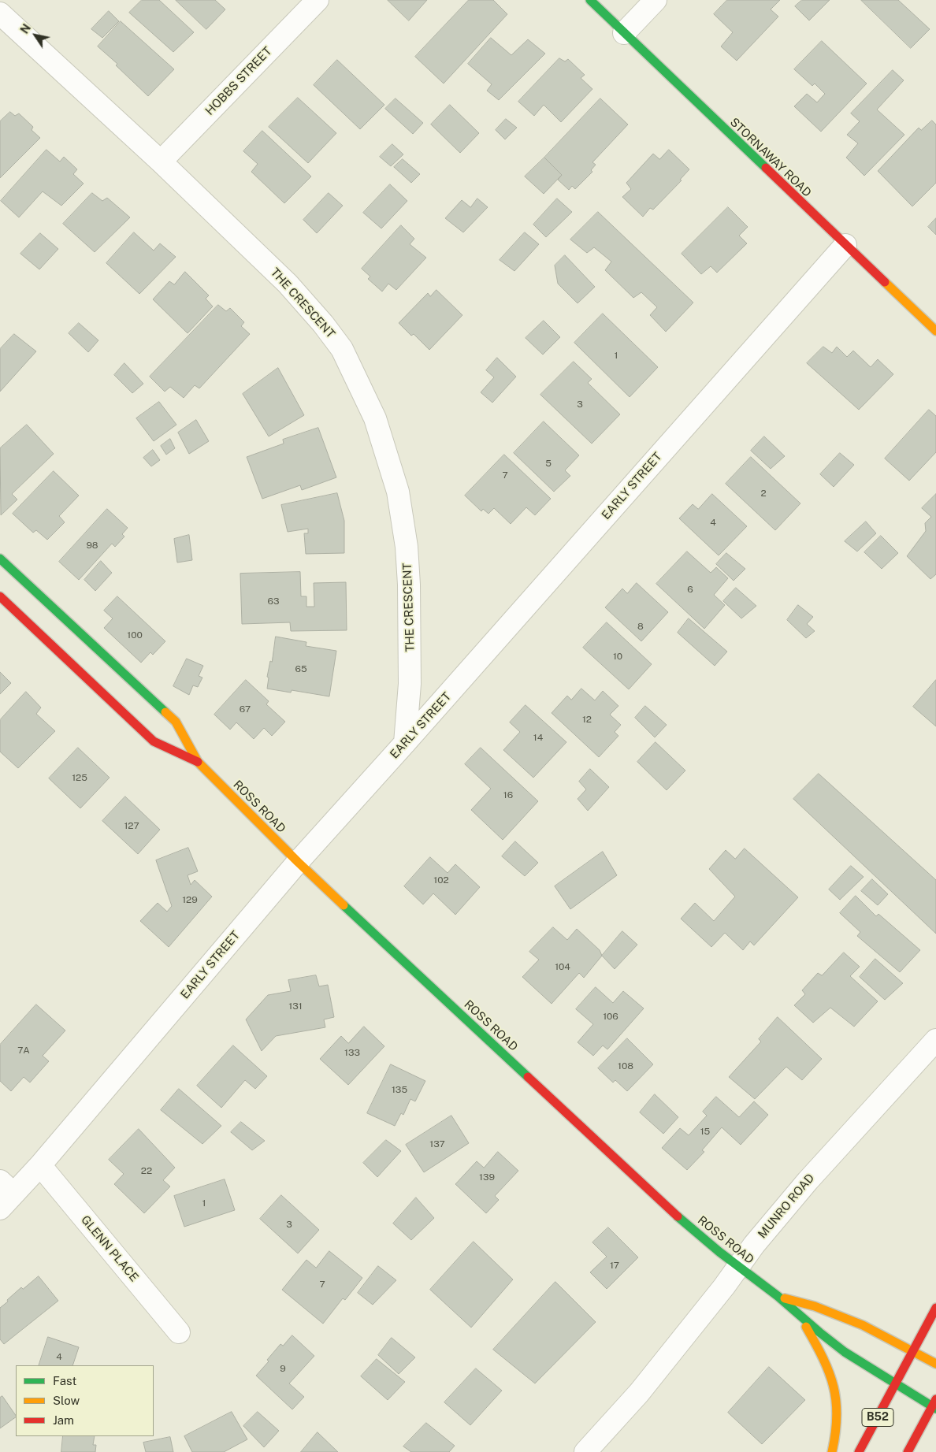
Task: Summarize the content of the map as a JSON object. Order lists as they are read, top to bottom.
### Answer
{
  "streets": {
    "main road": ["STORNAWAY ROAD", "ROSS ROAD", "B52"],
    "street": [
      "HOBBS STREET",
      "THE CRESCENT",
      "EARLY STREET",
      "MUNRO ROAD",
      "GLENN PLACE"
    ]
  },
  "crossings": [
    ["HOBBS STREET", "THE CRESCENT"],
    ["STORNAWAY ROAD", "EARLY STREET"],
    ["THE CRESCENT", "EARLY STREET"],
    ["EARLY STREET", "ROSS ROAD"],
    ["EARLY STREET", "GLENN PLACE"],
    ["ROSS ROAD", "MUNRO ROAD"],
    ["ROSS ROAD", "B52"]
  ],
  "house_numbers": [
    "1",
    "3",
    "5",
    "7",
    "2",
    "4",
    "98",
    "6",
    "63",
    "8",
    "100",
    "10",
    "65",
    "67",
    "12",
    "14",
    "125",
    "16",
    "127",
    "102",
    "129",
    "104",
    "131",
    "106",
    "7A",
    "133",
    "108",
    "135",
    "15",
    "137",
    "22",
    "139",
    "1",
    "3",
    "17",
    "7",
    "4",
    "9"
  ],
  "legend": ["Fast", "Slow", "Jam"],
  "north": "top left"
}
